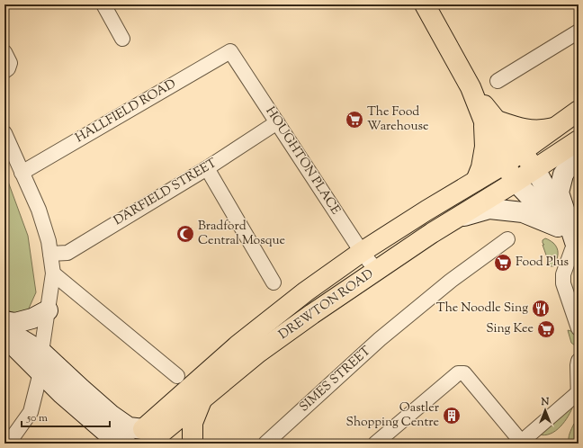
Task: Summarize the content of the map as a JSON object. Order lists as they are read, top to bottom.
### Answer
{
  "streets": {
    "main road": ["DREWTON ROAD"],
    "street": [
      "HALLFIELD ROAD",
      "HOUGHTON PLACE",
      "DARFIELD STREET",
      "SIMES STREET"
    ]
  },
  "crossings": [
    ["HALLFIELD ROAD", "HOUGHTON PLACE"],
    ["HOUGHTON PLACE", "DARFIELD STREET"],
    ["HOUGHTON PLACE", "DREWTON ROAD"]
  ],
  "places": {
    "supermarket": ["The Food Warehouse", "Food Plus", "Sing Kee"],
    "mosque": ["Bradford Central Mosque"],
    "restaurant": ["The Noodle Sing"],
    "building": ["Oastler Shopping Centre"]
  },
  "scale_bar": "50 m",
  "north": "top"
}
